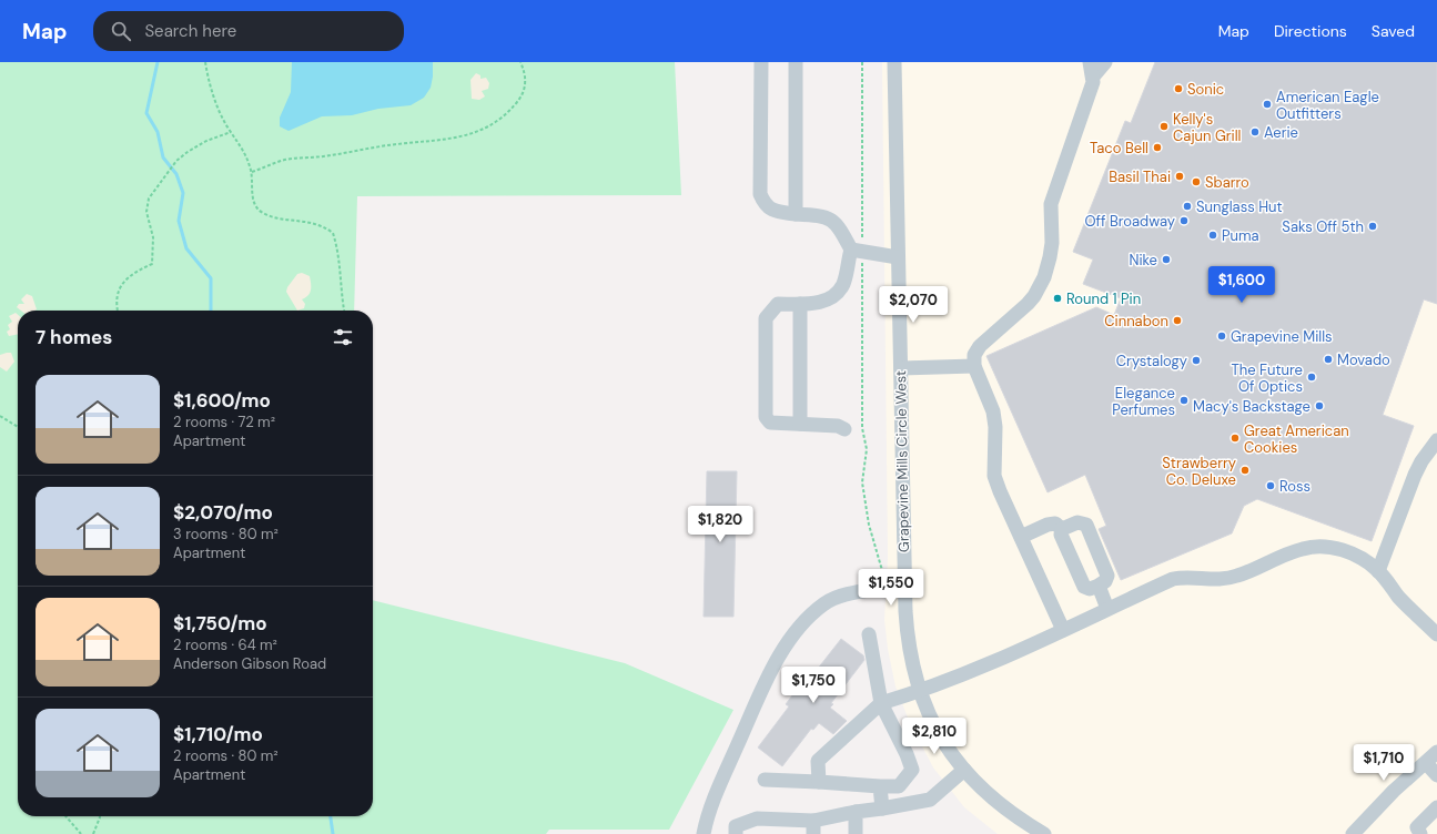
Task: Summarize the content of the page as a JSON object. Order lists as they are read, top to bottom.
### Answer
{
  "streets": {
    "street": ["Grapevine Mills Circle West"]
  },
  "places": [
    "Sonic",
    "American Eagle Outfitters",
    "Kelly's Cajun Grill",
    "Aerie",
    "Taco Bell",
    "Basil Thai",
    "Sbarro",
    "Sunglass Hut",
    "Off Broadway",
    "Saks Off 5th",
    "Puma",
    "Nike",
    "Round 1 Pin",
    "Cinnabon",
    "Grapevine Mills",
    "Movado",
    "Crystalogy",
    "The Future Of Optics",
    "Elegance Perfumes",
    "Macy's Backstage",
    "Great American Cookies",
    "Strawberry Co. Deluxe",
    "Ross"
  ],
  "page": {
    "header": "Map",
    "search": "Search here",
    "nav": ["Map", "Directions", "Saved"],
    "price": [
      "$1,600",
      "$2,070",
      "$1,820",
      "$1,550",
      "$1,750",
      "$2,810",
      "$1,710"
    ],
    "heading": "7 homes",
    "list": [
      {
        "name": "$1,600/mo",
        "note": "2 rooms · 72 m² · Apartment"
      },
      {
        "name": "$2,070/mo",
        "note": "3 rooms · 80 m² · Apartment"
      },
      {
        "name": "$1,750/mo",
        "note": "2 rooms · 64 m² · Anderson Gibson Road"
      },
      {
        "name": "$1,710/mo",
        "note": "2 rooms · 80 m² · Apartment"
      }
    ]
  }
}
